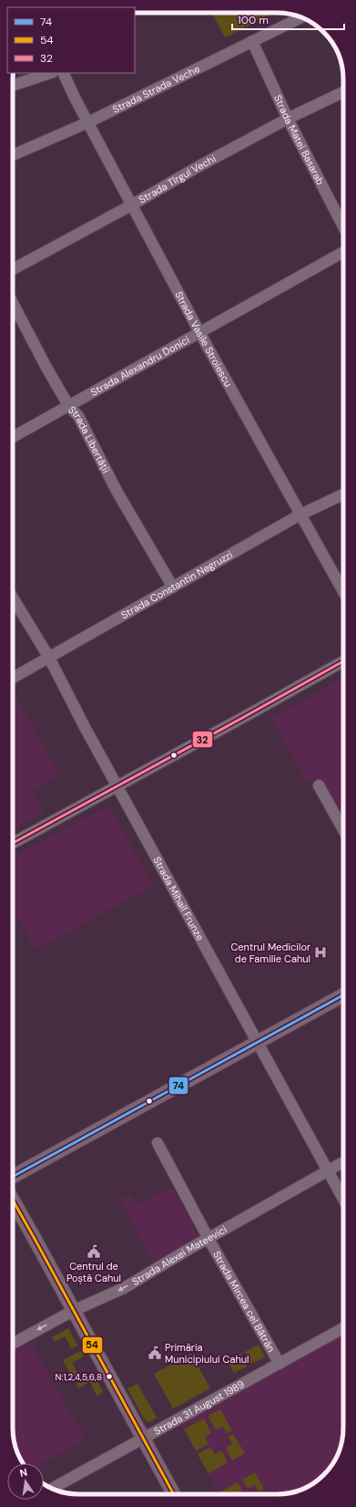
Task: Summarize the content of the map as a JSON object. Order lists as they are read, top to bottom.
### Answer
{
  "streets": {
    "street": [
      "Strada Strada Veche",
      "Strada Matei Basarab",
      "Strada Tîrgul Vechi",
      "Strada Vasile Stroiescu",
      "Strada Alexandru Donici",
      "Strada Libertății",
      "Strada Constantin Negruzzi",
      "Strada Mihail Frunze",
      "Strada Alexei Mateevici",
      "Strada Mircea cel Bătrân",
      "Strada 31 August 1989"
    ]
  },
  "crossings": [
    ["Strada Strada Veche", "Strada Matei Basarab"],
    ["Strada Strada Veche", "Strada Vasile Stroiescu"],
    ["Strada Matei Basarab", "Strada Tîrgul Vechi"],
    ["Strada Tîrgul Vechi", "Strada Vasile Stroiescu"],
    ["Strada Vasile Stroiescu", "Strada Alexandru Donici"],
    ["Strada Vasile Stroiescu", "Strada Constantin Negruzzi"],
    ["Strada Alexandru Donici", "Strada Libertății"],
    ["Strada Libertății", "Strada Constantin Negruzzi"],
    ["Strada Constantin Negruzzi", "Strada Mihail Frunze"],
    ["Strada Mihail Frunze", "Strada Alexei Mateevici"],
    ["Strada Alexei Mateevici", "Strada Mircea cel Bătrân"],
    ["Strada Mircea cel Bătrân", "Strada 31 August 1989"]
  ],
  "one_way": ["Strada Alexei Mateevici"],
  "places": {
    "hospital": ["Centrul Medicilor de Familie Cahul"],
    "public building": ["Centrul de Poștă Cahul", "Primăria Municipiului Cahul"],
    "other": ["N:1,2,4,5,6,8"]
  },
  "lines": ["transit line 32", "transit line 74", "transit line 54"],
  "legend": ["74", "54", "32"],
  "scale_bar": "100 m",
  "north": "top"
}
